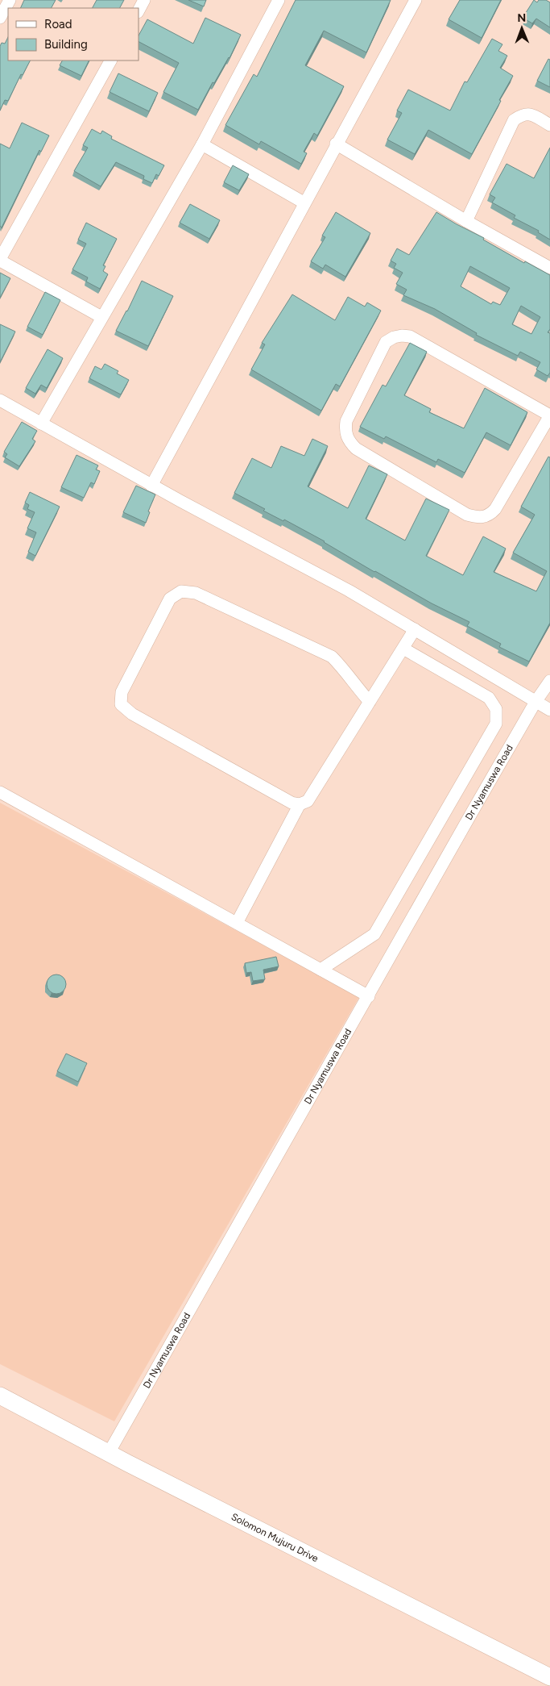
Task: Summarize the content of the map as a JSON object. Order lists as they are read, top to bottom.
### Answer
{
  "streets": {
    "street": ["Dr Nyamuswa Road", "Solomon Mujuru Drive"]
  },
  "crossings": [
    ["Dr Nyamuswa Road", "Solomon Mujuru Drive"]
  ],
  "legend": ["Road", "Building"],
  "north": "top"
}
